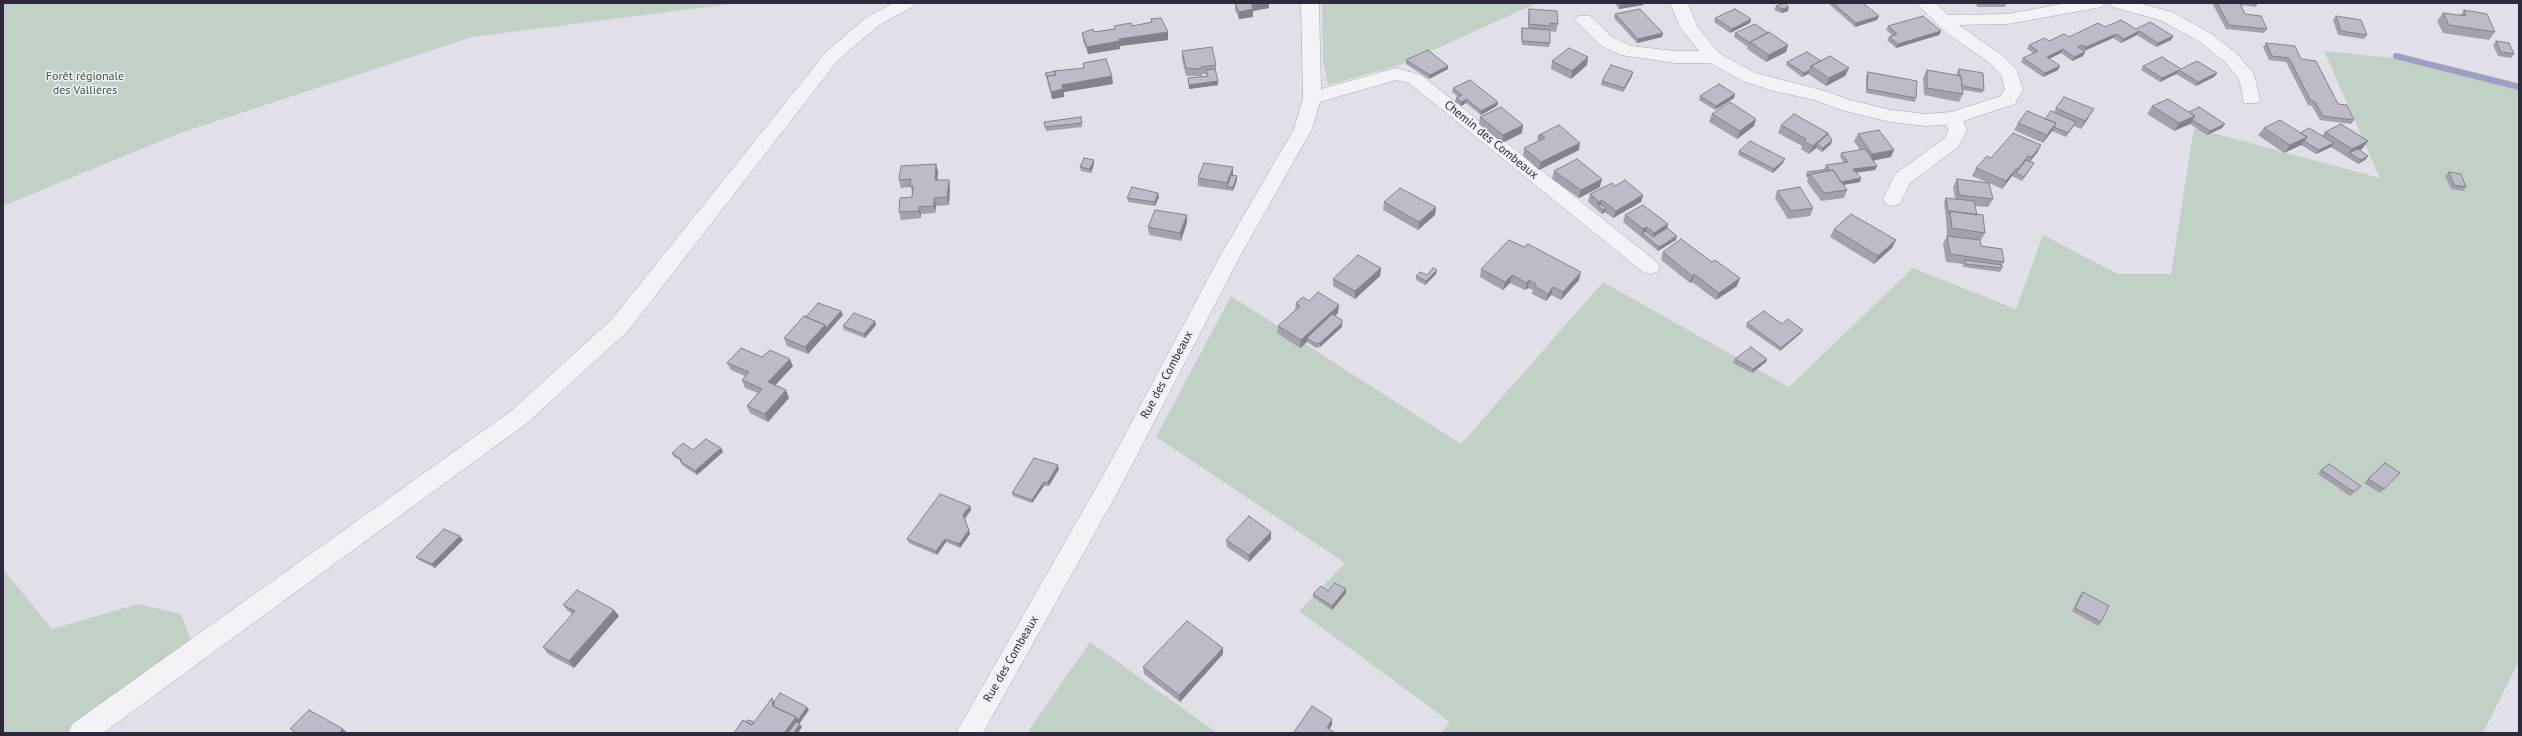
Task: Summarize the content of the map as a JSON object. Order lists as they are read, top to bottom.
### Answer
{
  "streets": {
    "street": ["Chemin des Combeaux", "Rue des Combeaux"]
  },
  "crossings": [
    ["Chemin des Combeaux", "Rue des Combeaux"]
  ],
  "parks": ["Forêt régionale des Vallières"]
}
